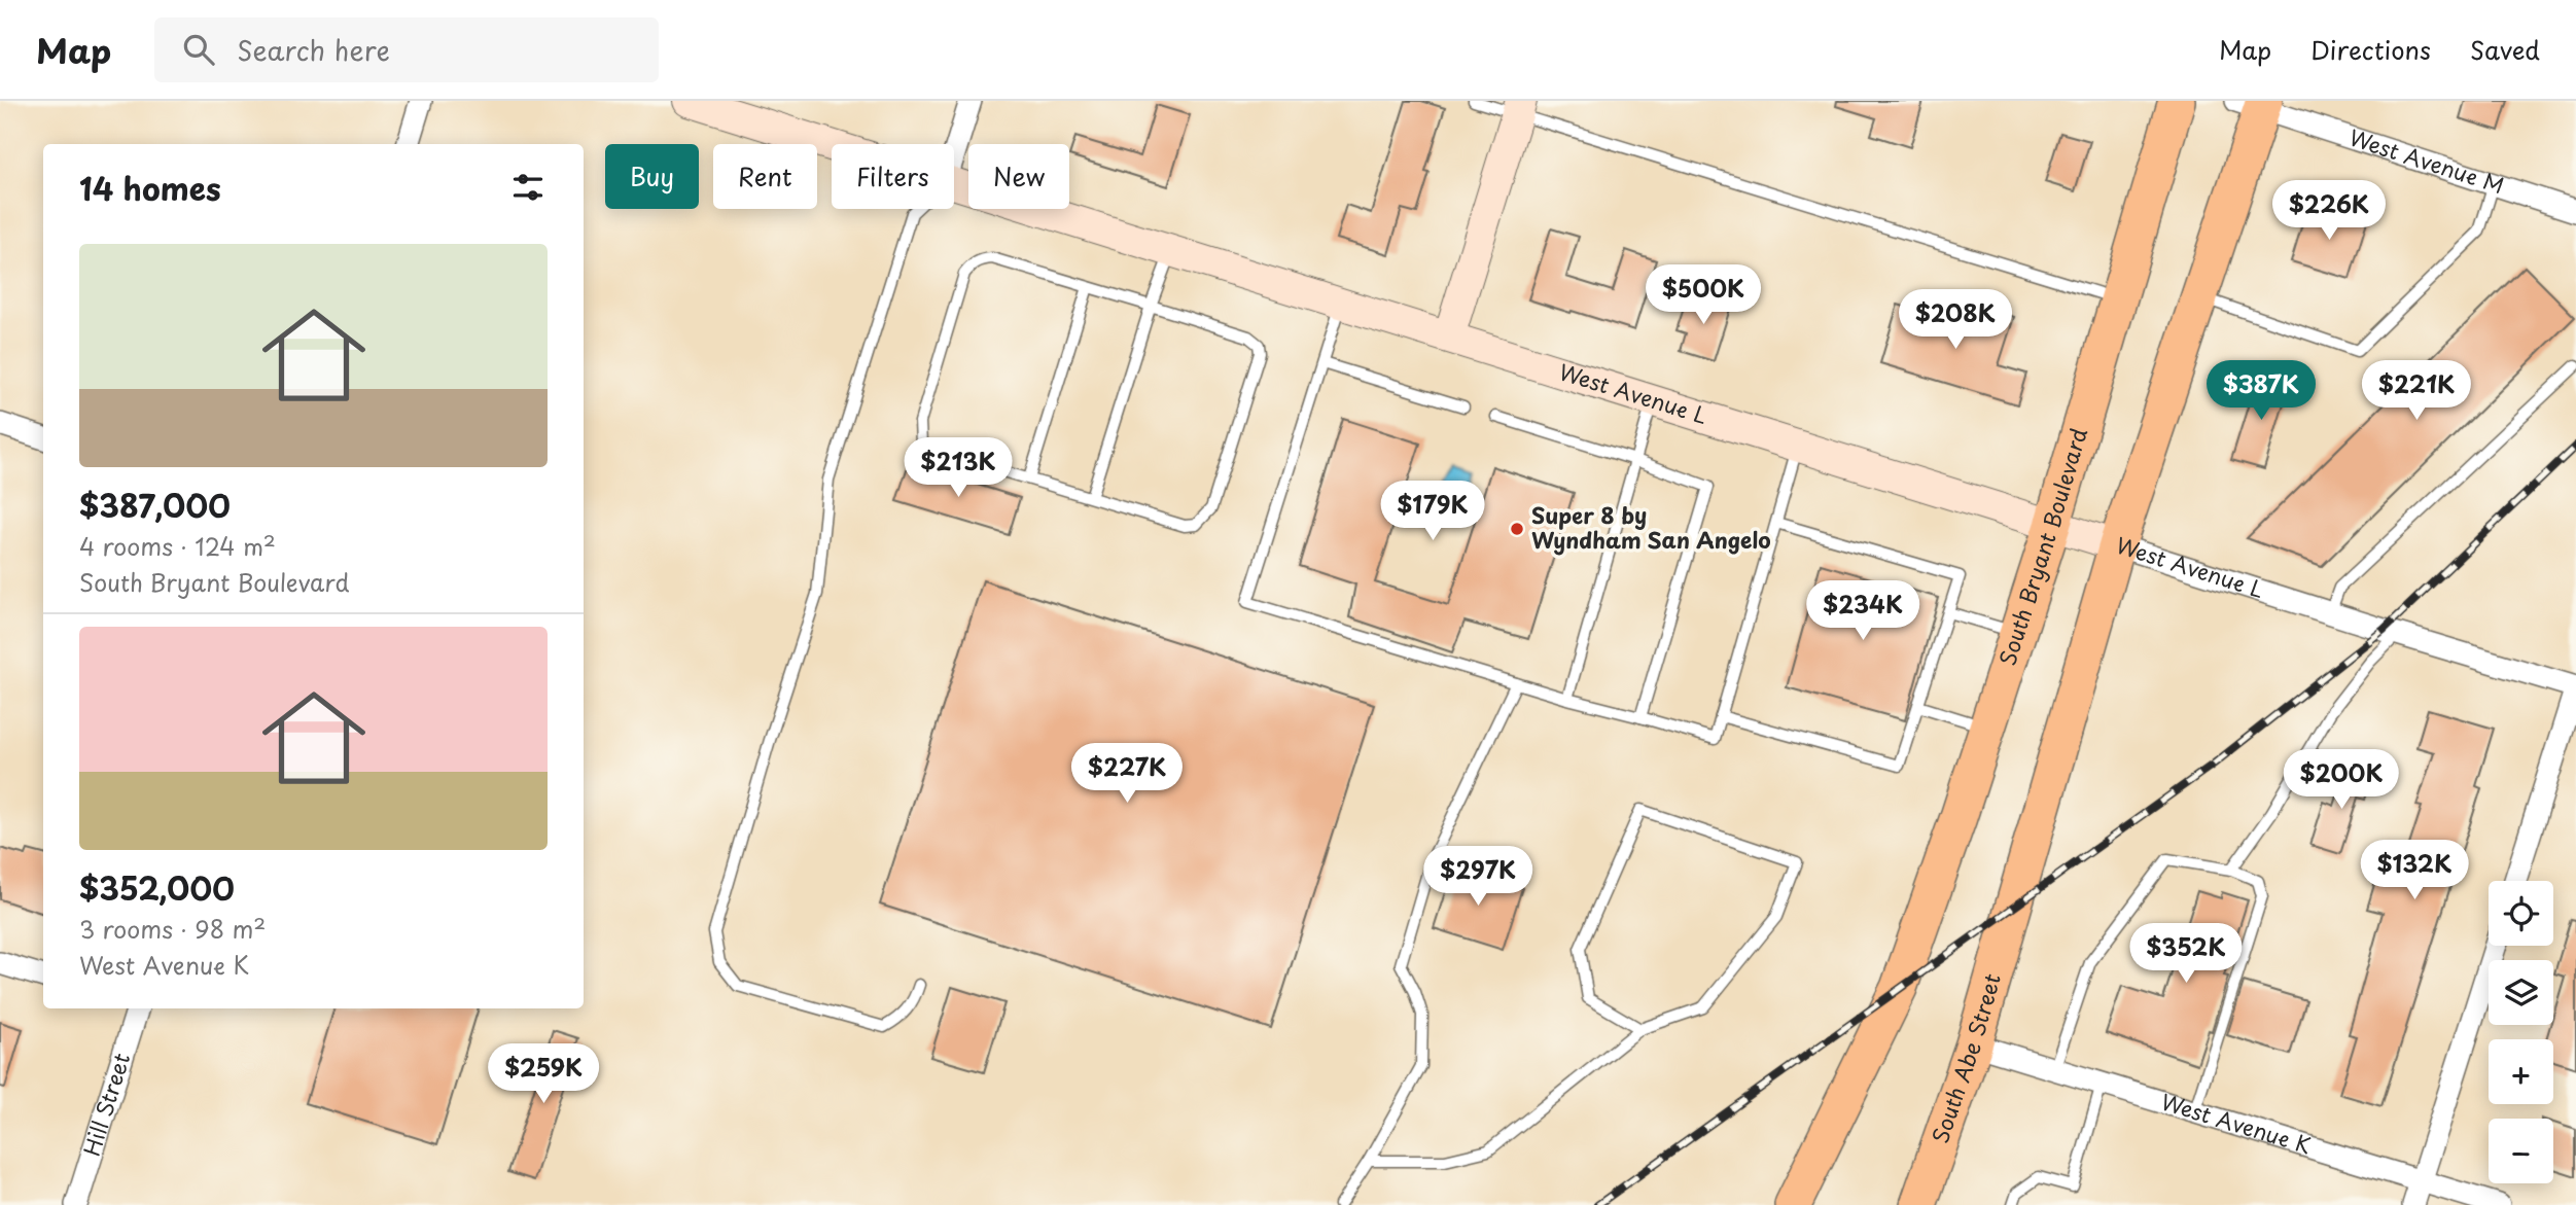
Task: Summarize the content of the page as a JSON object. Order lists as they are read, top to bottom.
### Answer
{
  "streets": {
    "main road": ["West Avenue L", "South Bryant Boulevard", "South Abe Street"],
    "street": ["West Avenue M", "Hill Street", "West Avenue K"]
  },
  "crossings": [
    ["West Avenue L", "South Bryant Boulevard"],
    ["West Avenue L", "South Abe Street"],
    ["South Abe Street", "West Avenue K"]
  ],
  "places": ["Super 8 by Wyndham San Angelo"],
  "page": {
    "header": "Map",
    "search": "Search here",
    "nav": ["Map", "Directions", "Saved"],
    "chip": [
      "Buy",
      "Rent",
      "Filters",
      "New"
    ],
    "heading": "14 homes",
    "price": [
      "$226K",
      "$500K",
      "$208K",
      "$387K",
      "$221K",
      "$213K",
      "$179K",
      "$234K",
      "$227K",
      "$200K",
      "$132K",
      "$297K",
      "$352K",
      "$259K"
    ],
    "list": [
      {
        "name": "$387,000",
        "note": "4 rooms · 124 m² · South Bryant Boulevard"
      },
      {
        "name": "$352,000",
        "note": "3 rooms · 98 m² · West Avenue K"
      }
    ],
    "map_buttons": ["+", "−"]
  }
}
